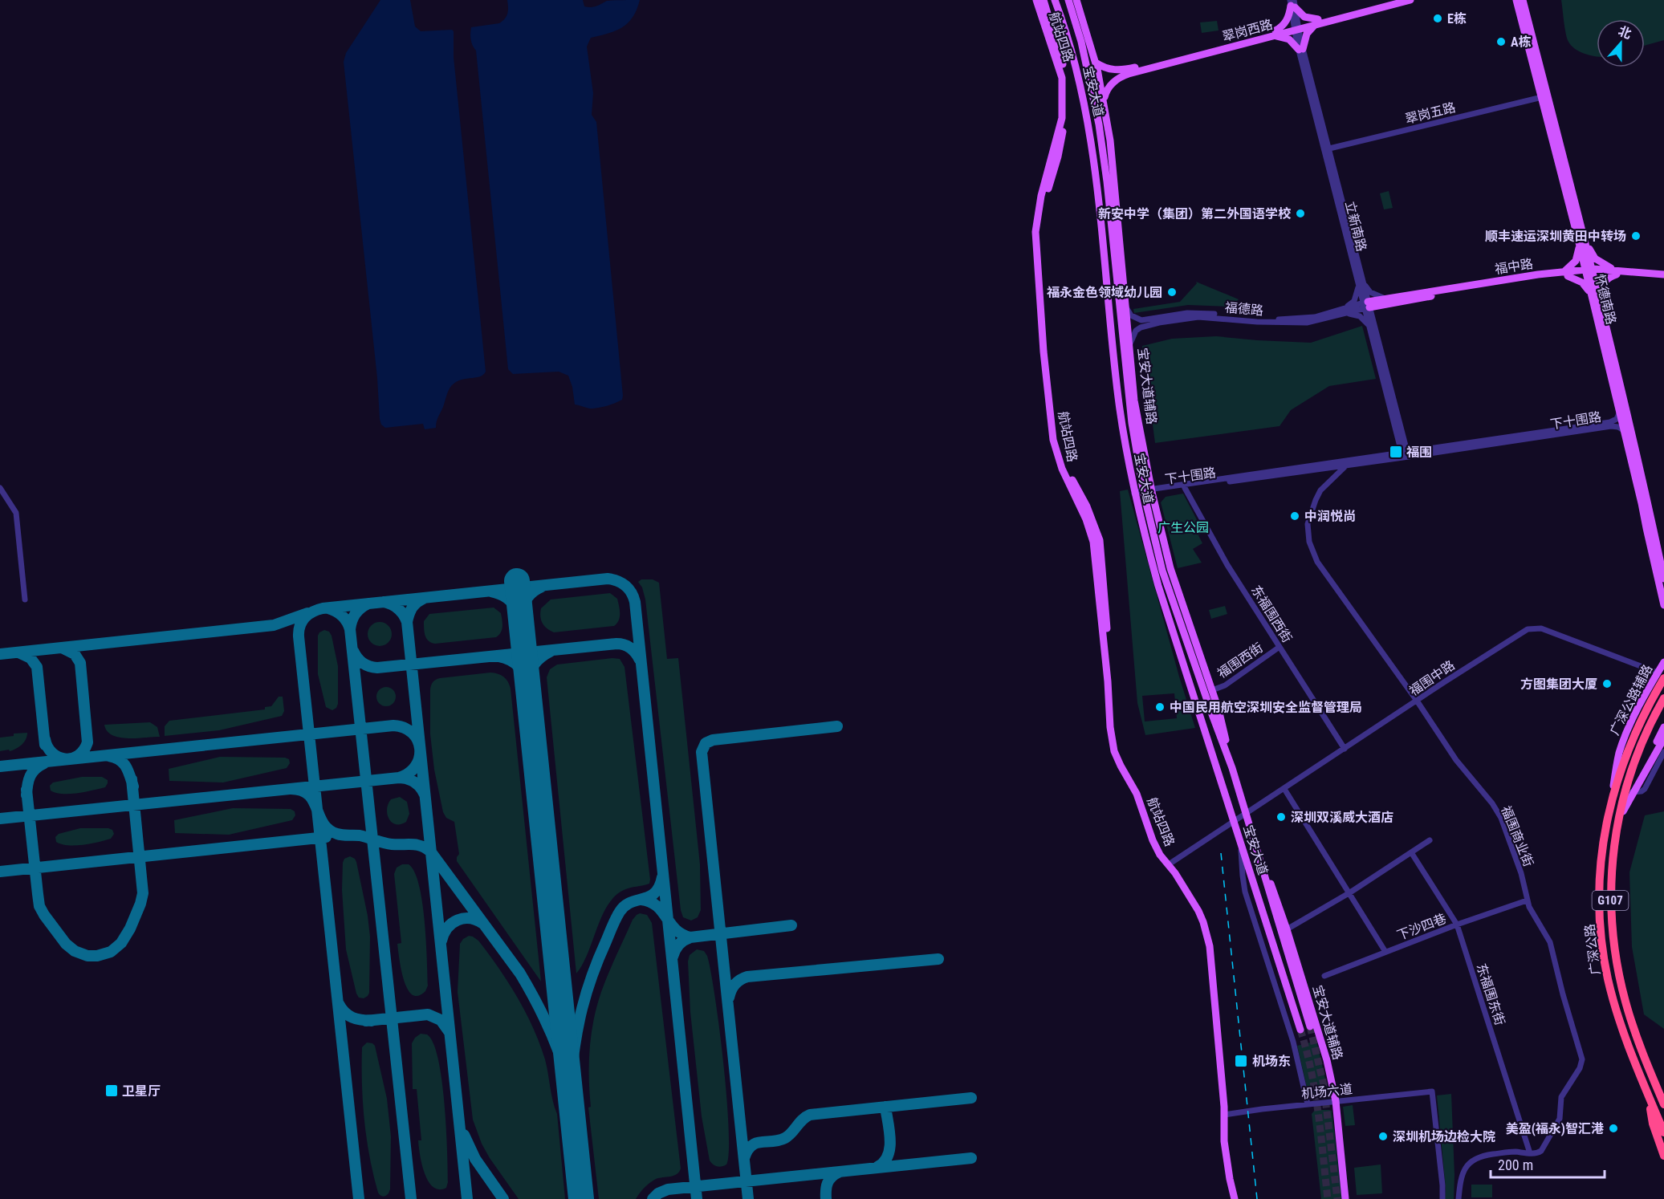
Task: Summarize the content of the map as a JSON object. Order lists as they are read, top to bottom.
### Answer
{
  "streets": {
    "highway": ["G107", "广深公路"],
    "main road": [
      "翠岗西路",
      "航站四路",
      "宝安大道",
      "福中路",
      "怀德南路",
      "宝安大道辅路",
      "广深公路辅路"
    ],
    "street": [
      "翠岗五路",
      "立新南路",
      "福德路",
      "下十围路",
      "东福围西街",
      "福围西街",
      "福围中路",
      "福围商业街",
      "下沙四巷",
      "东福围东街",
      "机场六道"
    ]
  },
  "crossings": [
    ["翠岗西路", "立新南路"],
    ["翠岗西路", "宝安大道辅路"],
    ["航站四路", "福围中路"],
    ["航站四路", "机场六道"],
    ["宝安大道", "宝安大道辅路"],
    ["宝安大道", "下十围路"],
    ["宝安大道", "福围中路"],
    ["翠岗五路", "立新南路"],
    ["翠岗五路", "怀德南路"],
    ["立新南路", "福中路"],
    ["立新南路", "福德路"],
    ["立新南路", "下十围路"],
    ["福中路", "怀德南路"],
    ["福中路", "福德路"],
    ["怀德南路", "下十围路"],
    ["福德路", "宝安大道辅路"],
    ["宝安大道辅路", "下十围路"],
    ["宝安大道辅路", "福围西街"],
    ["宝安大道辅路", "机场六道"],
    ["下十围路", "东福围西街"],
    ["下十围路", "福围商业街"],
    ["东福围西街", "福围西街"],
    ["东福围西街", "福围中路"],
    ["福围中路", "广深公路辅路"],
    ["福围中路", "福围商业街"],
    ["福围中路", "广深公路"],
    ["广深公路辅路", "广深公路"],
    ["福围商业街", "下沙四巷"],
    ["福围商业街", "东福围东街"],
    ["下沙四巷", "东福围东街"]
  ],
  "parks": ["广生公园"],
  "places": {
    "other": [
      "E栋",
      "A栋",
      "新安中学（集团）第二外国语学校",
      "顺丰速运深圳黄田中转场",
      "福永金色领域幼儿园",
      "中润悦尚",
      "方图集团大厦",
      "中国民用航空深圳安全监督管理局",
      "深圳双溪威大酒店",
      "美盈(福永)智汇港",
      "深圳机场边检大院"
    ],
    "transit": ["福围", "机场东", "卫星厅"]
  },
  "scale_bar": "200 m",
  "north": "top"
}
